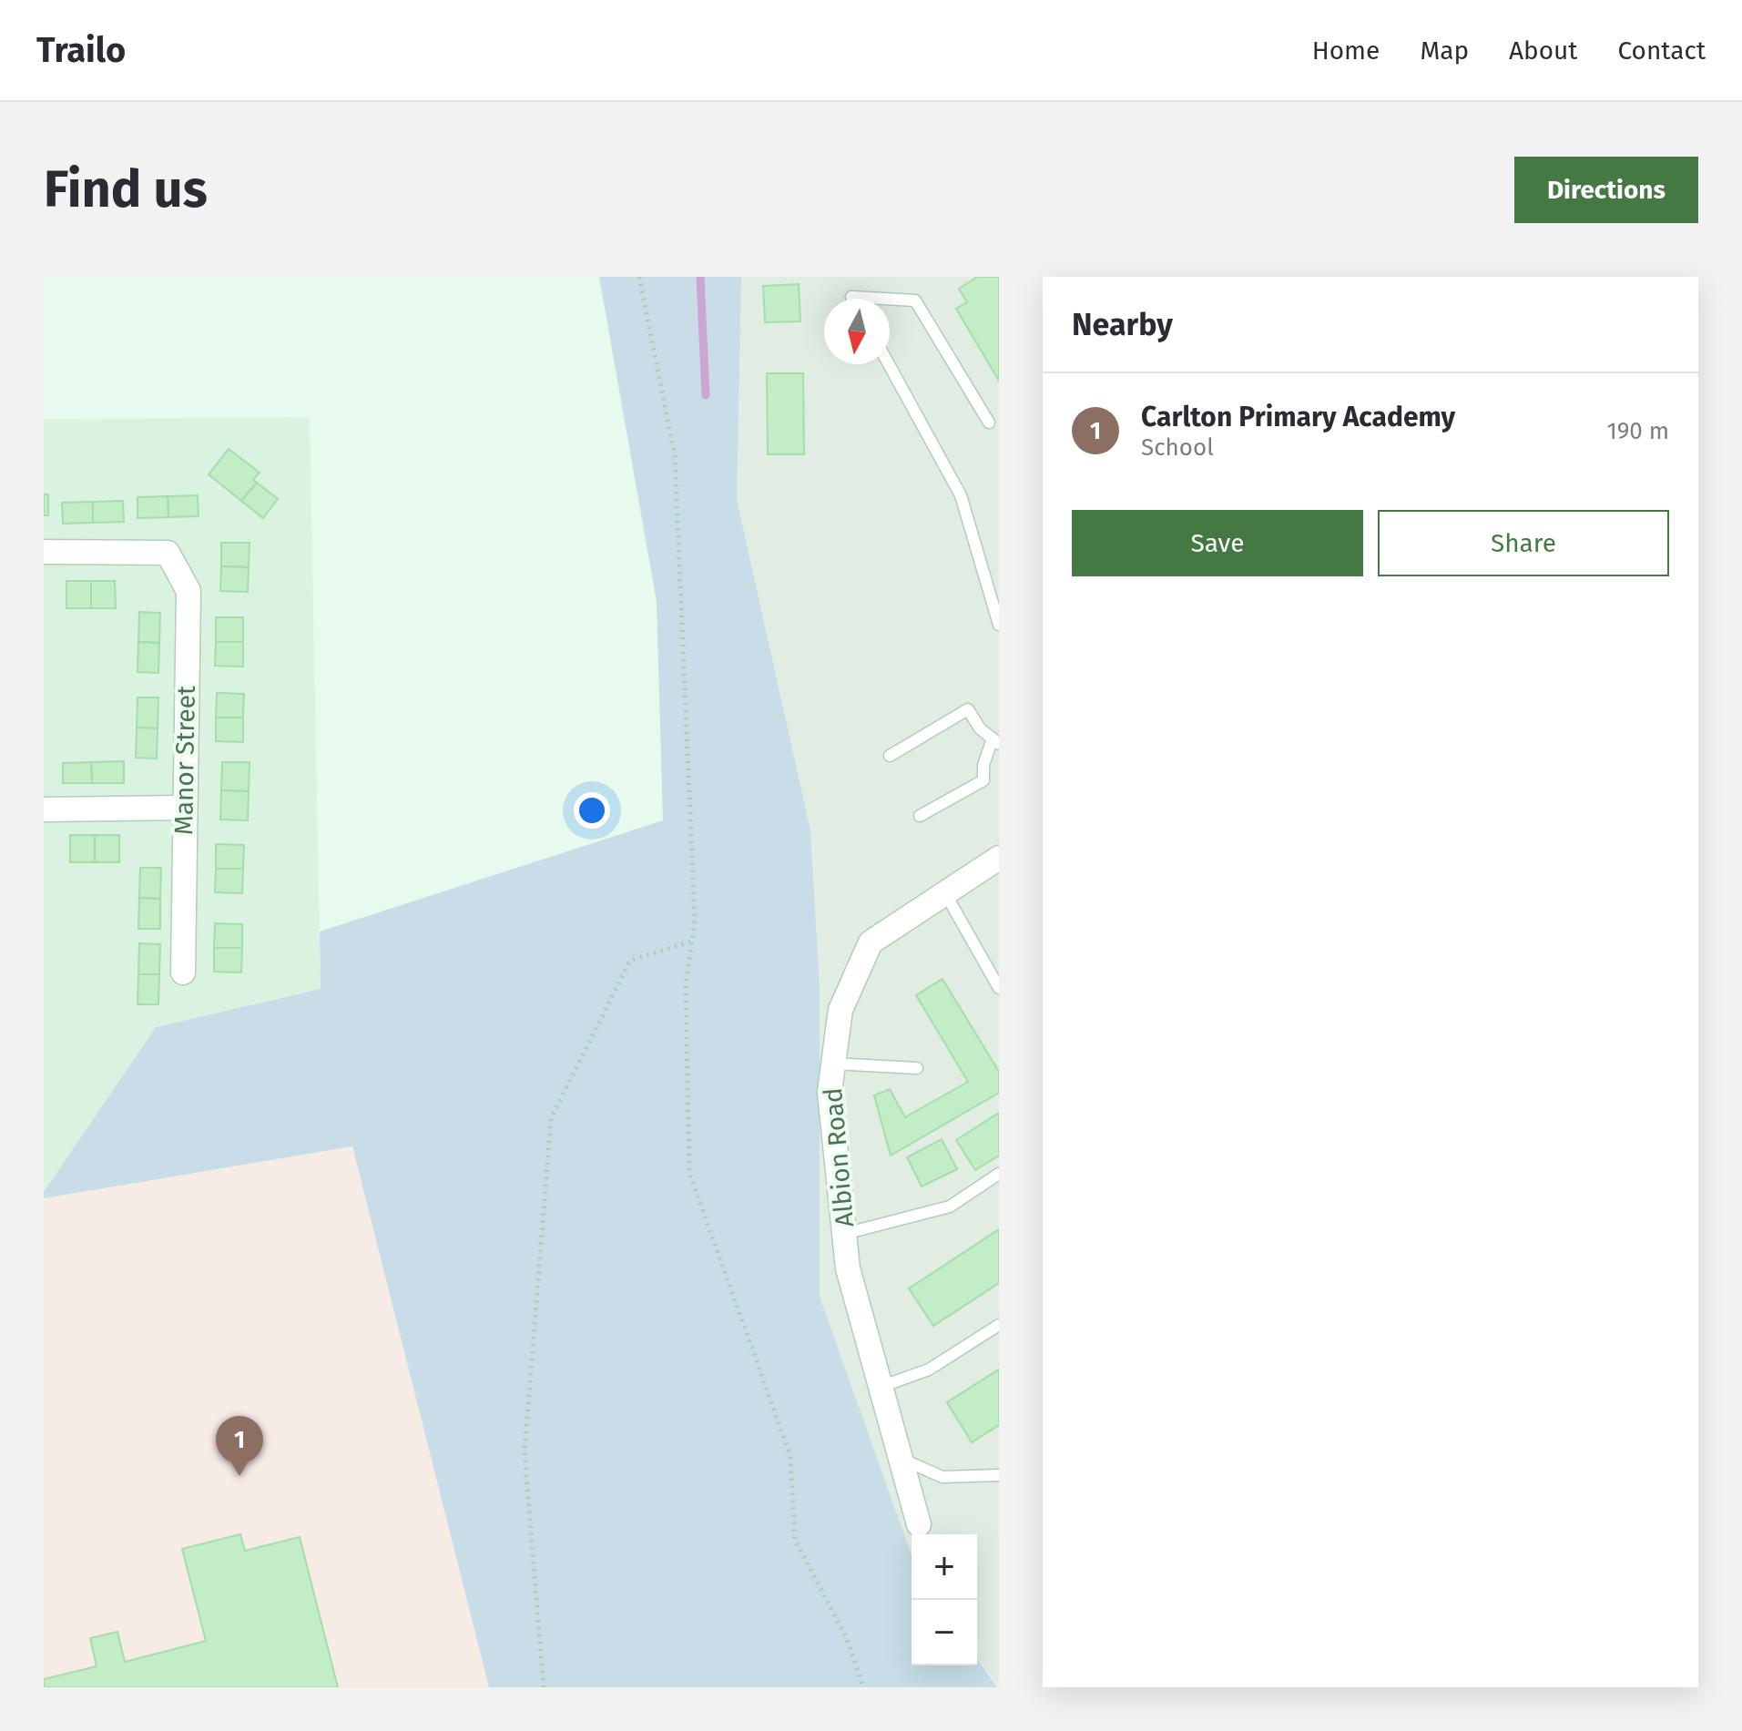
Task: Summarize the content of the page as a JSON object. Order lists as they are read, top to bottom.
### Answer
{
  "streets": {
    "street": ["Manor Street", "Albion Road"]
  },
  "north": "bottom",
  "page": {
    "header": "Trailo",
    "nav": [
      "Home",
      "Map",
      "About",
      "Contact"
    ],
    "buttons": [
      "Directions",
      ["Save", "Share"]
    ],
    "title": "Find us",
    "heading": "Nearby",
    "list": [
      {
        "mark": "1",
        "name": "Carlton Primary Academy",
        "note": "School",
        "value": "190 m"
      }
    ],
    "pins": "1",
    "map_buttons": ["+", "−"]
  }
}
